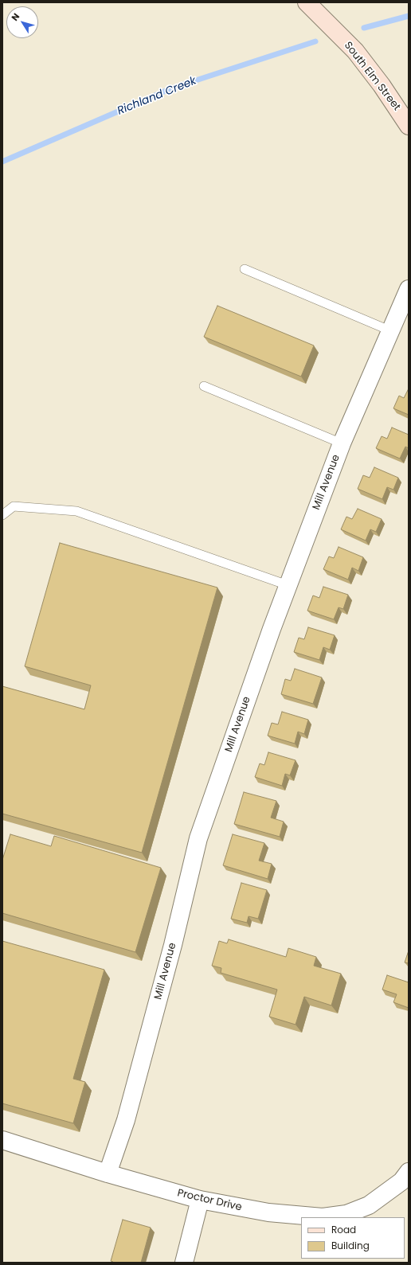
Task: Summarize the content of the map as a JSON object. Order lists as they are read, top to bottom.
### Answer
{
  "streets": {
    "street": ["South Elm Street", "Mill Avenue", "Proctor Drive"]
  },
  "crossings": [
    ["Mill Avenue", "Proctor Drive"]
  ],
  "water": ["Richland Creek"],
  "legend": ["Road", "Building"],
  "north": "top left"
}
